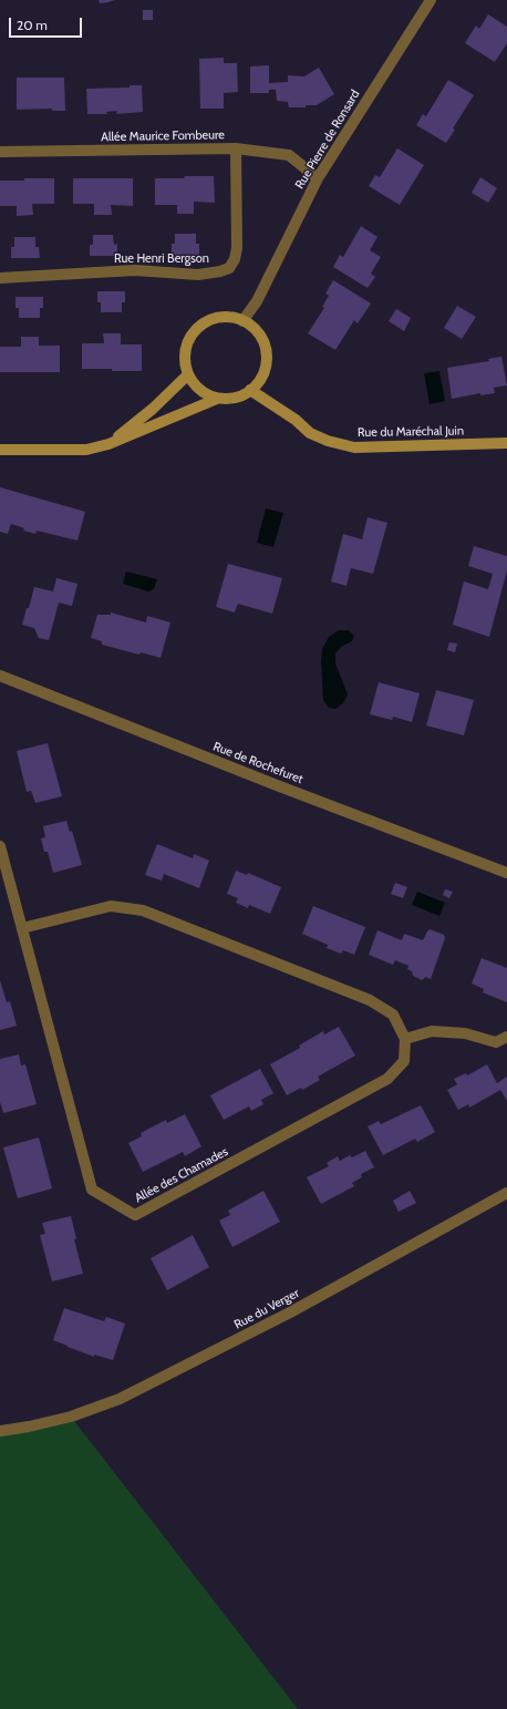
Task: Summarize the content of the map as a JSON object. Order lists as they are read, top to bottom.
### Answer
{
  "streets": {
    "street": [
      "Allée Maurice Fombeure",
      "Rue Pierre de Ronsard",
      "Rue Henri Bergson",
      "Rue du Maréchal Juin",
      "Rue de Rochefuret",
      "Allée des Chamades",
      "Rue du Verger"
    ]
  },
  "crossings": [
    ["Allée Maurice Fombeure", "Rue Pierre de Ronsard"],
    ["Allée Maurice Fombeure", "Rue Henri Bergson"],
    ["Rue Pierre de Ronsard", "Rue du Maréchal Juin"]
  ],
  "scale_bar": "20 m"
}
